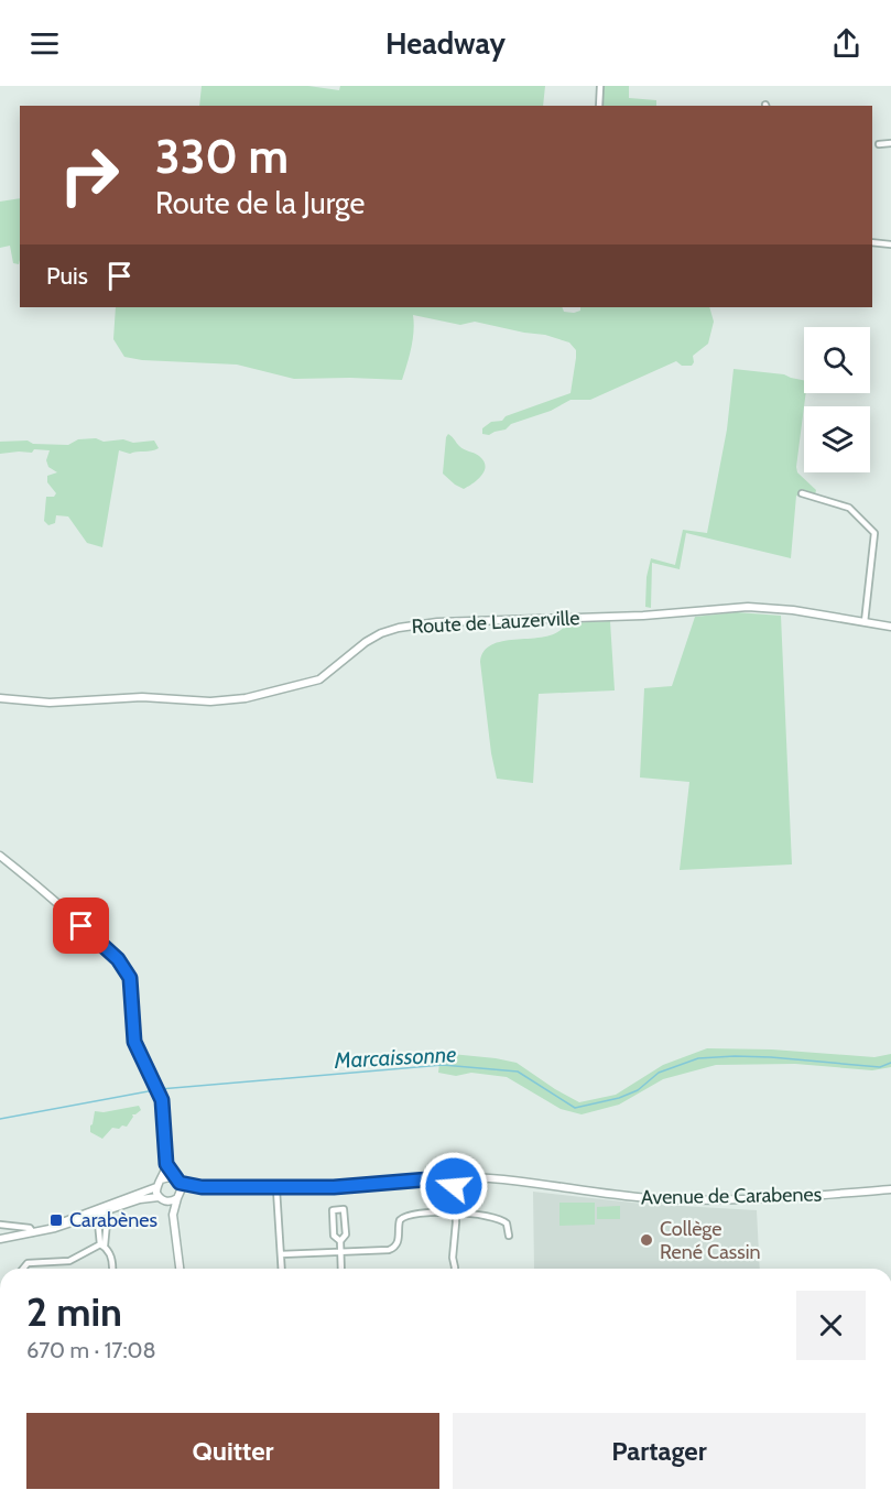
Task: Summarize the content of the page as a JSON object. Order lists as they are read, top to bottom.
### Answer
{
  "streets": {
    "street": ["Route de Lauzerville", "Avenue de Carabenes"]
  },
  "water": ["Marcaissonne"],
  "places": {
    "transit": ["Carabènes"],
    "other": ["Collège René Cassin"]
  },
  "page": {
    "header": "Headway",
    "turn": ["330 m", "Route de la Jurge"],
    "then": "Puis",
    "heading": ["2 min", "670 m · 17:08"],
    "buttons": ["Quitter", "Partager"]
  }
}
